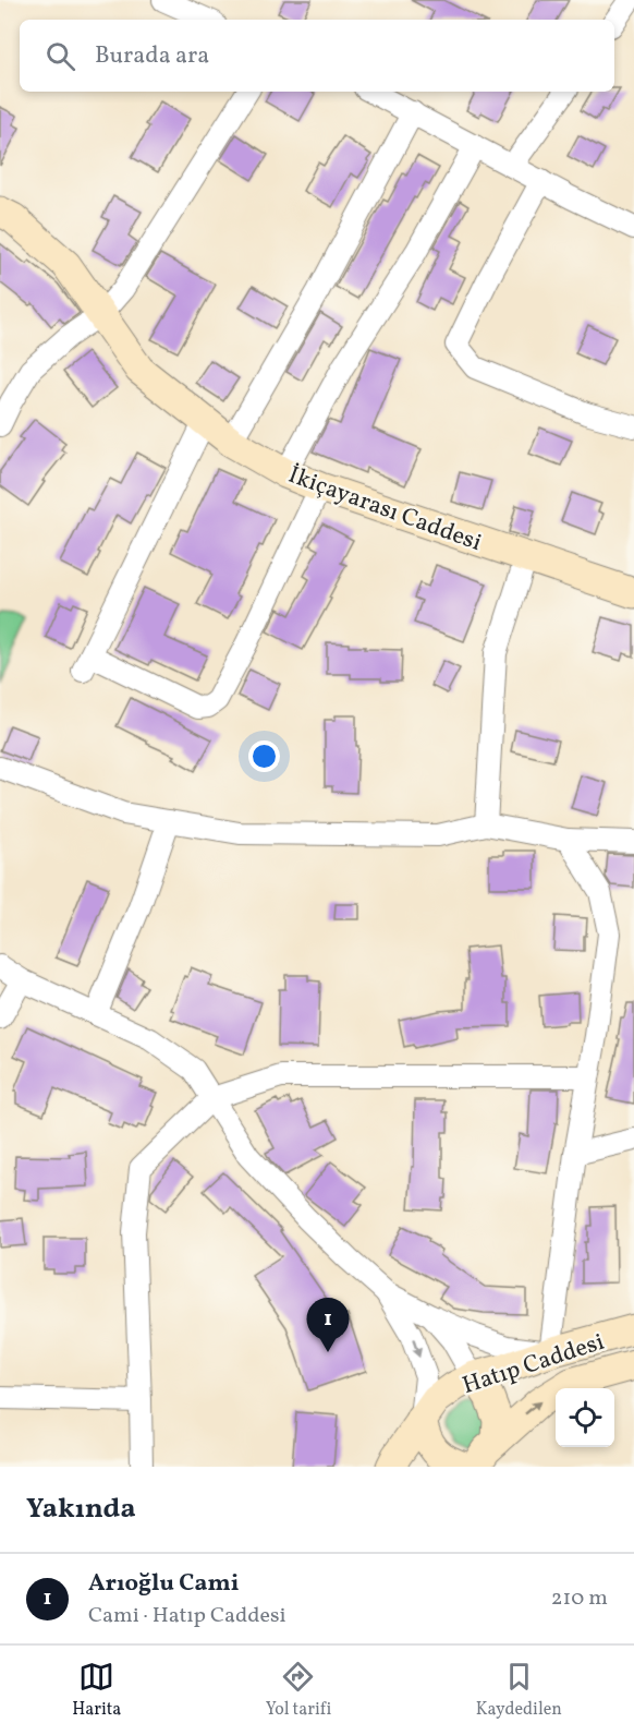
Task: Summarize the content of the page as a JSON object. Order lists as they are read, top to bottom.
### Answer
{
  "streets": {
    "street": ["İkiçayarası Caddesi", "Hatıp Caddesi"]
  },
  "page": {
    "search": "Burada ara",
    "pins": "1",
    "heading": "Yakında",
    "list": [
      {
        "mark": "1",
        "name": "Arıoğlu Cami",
        "note": "Cami · Hatıp Caddesi",
        "value": "210 m"
      }
    ],
    "nav": ["Harita", "Yol tarifi", "Kaydedilen"]
  }
}
